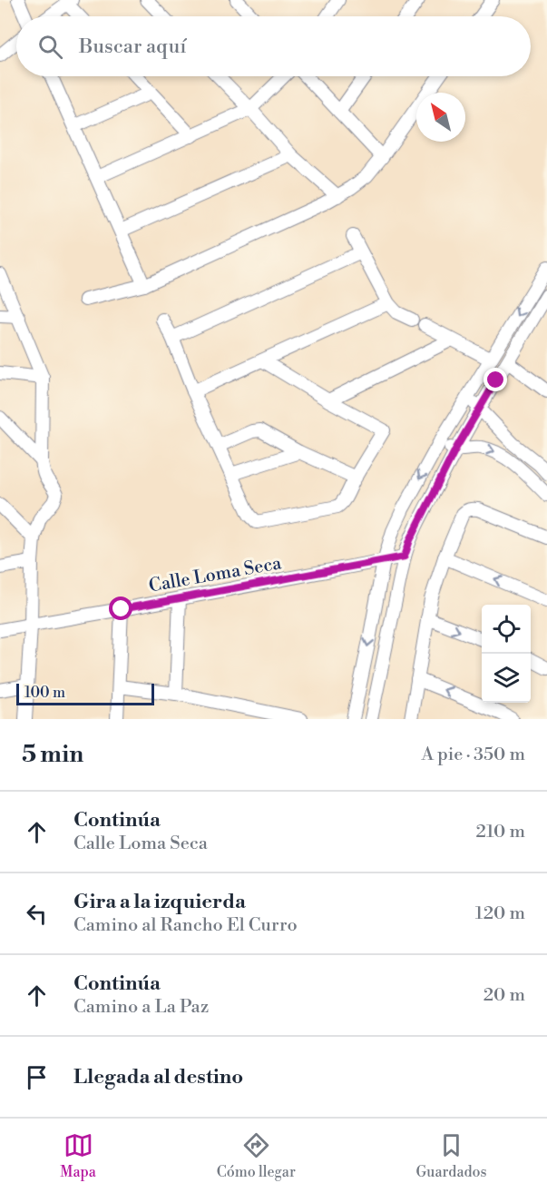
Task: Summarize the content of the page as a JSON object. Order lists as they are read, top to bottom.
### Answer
{
  "streets": {
    "street": ["Calle Loma Seca"]
  },
  "scale_bar": "100 m",
  "north": "top left",
  "page": {
    "search": "Buscar aquí",
    "scale": "100 m",
    "heading": ["5 min", "A pie · 350 m"],
    "list": [
      ["Continúa", "Calle Loma Seca", "210 m"],
      ["Gira a la izquierda", "Camino al Rancho El Curro", "120 m"],
      ["Continúa", "Camino a La Paz", "20 m"],
      "Llegada al destino"
    ],
    "nav": ["Mapa", "Cómo llegar", "Guardados"]
  }
}
